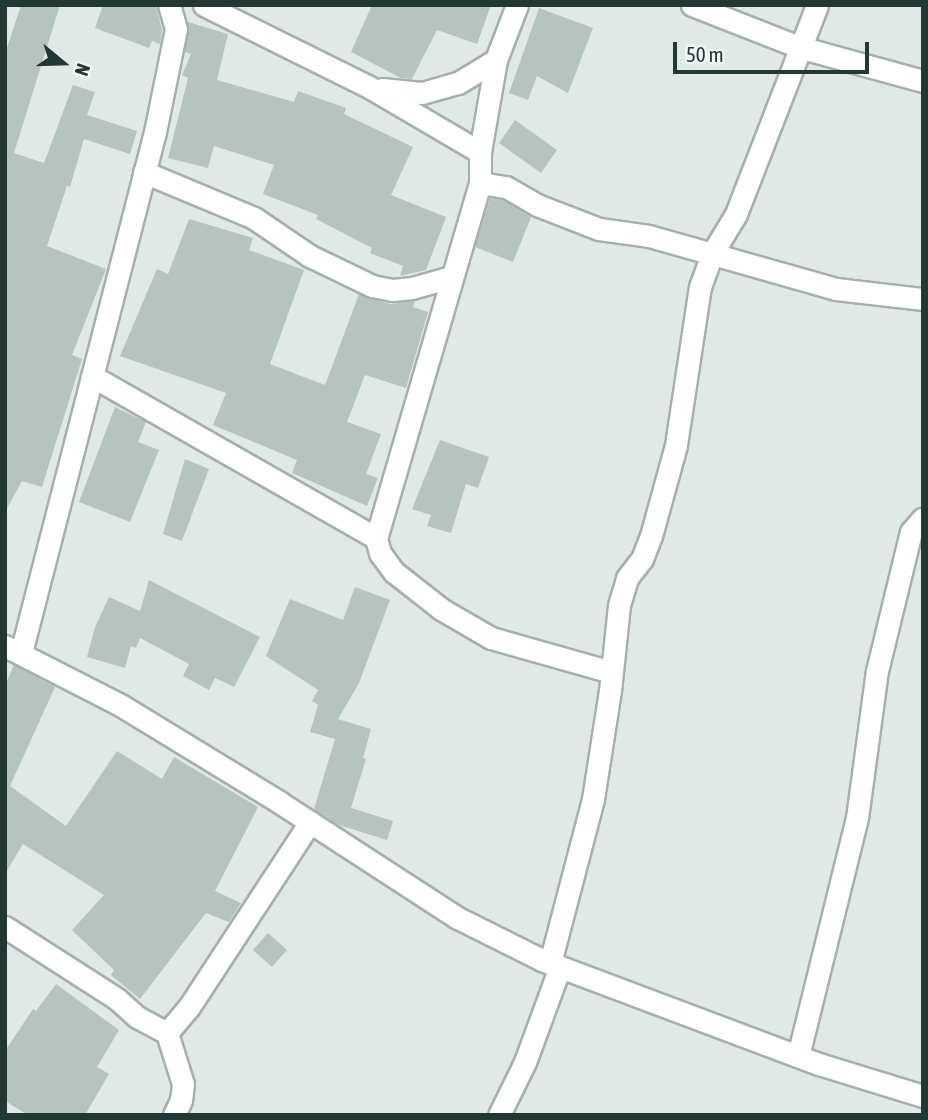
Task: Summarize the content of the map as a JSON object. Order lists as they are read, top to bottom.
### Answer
{
  "scale_bar": "50 m",
  "north": "right"
}
